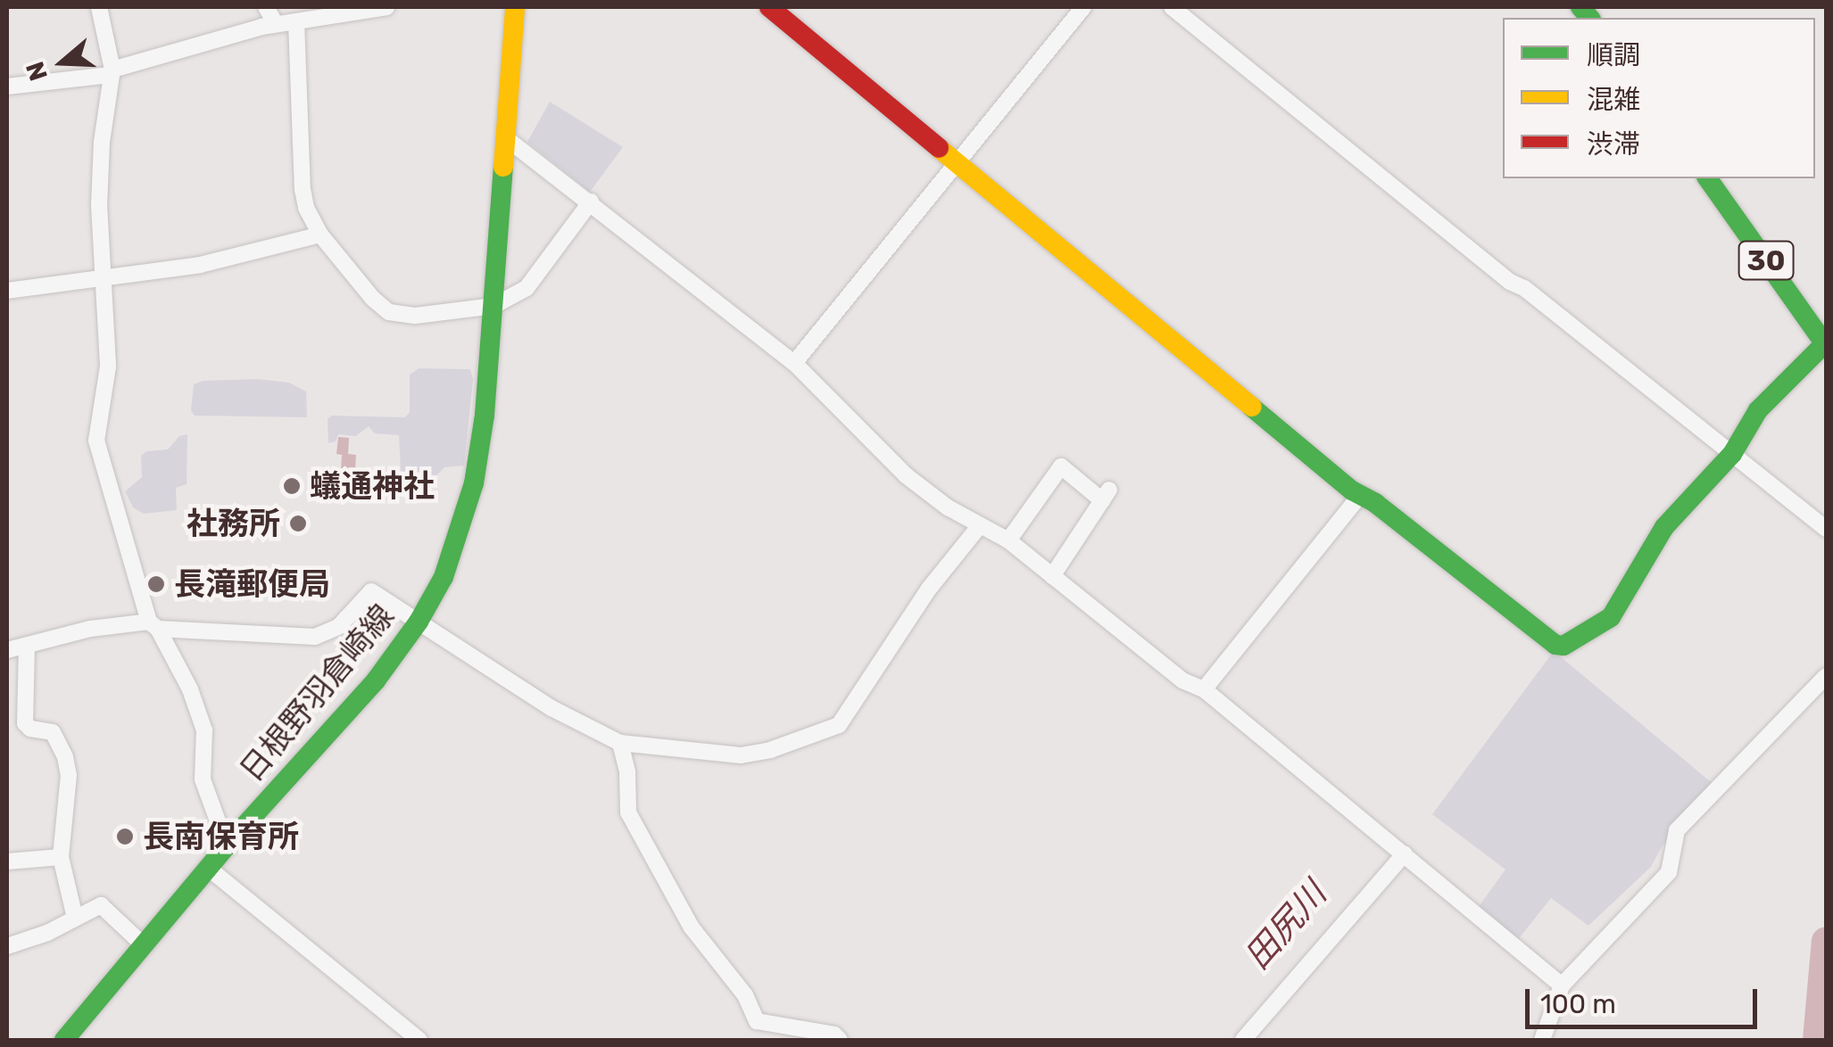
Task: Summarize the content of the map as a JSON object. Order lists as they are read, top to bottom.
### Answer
{
  "streets": {
    "street": ["30", "日根野羽倉崎線"]
  },
  "water": ["田尻川"],
  "places": [
    "蟻通神社",
    "社務所",
    "長滝郵便局",
    "長南保育所"
  ],
  "legend": ["順調", "混雑", "渋滞"],
  "scale_bar": "100 m",
  "north": "left"
}
